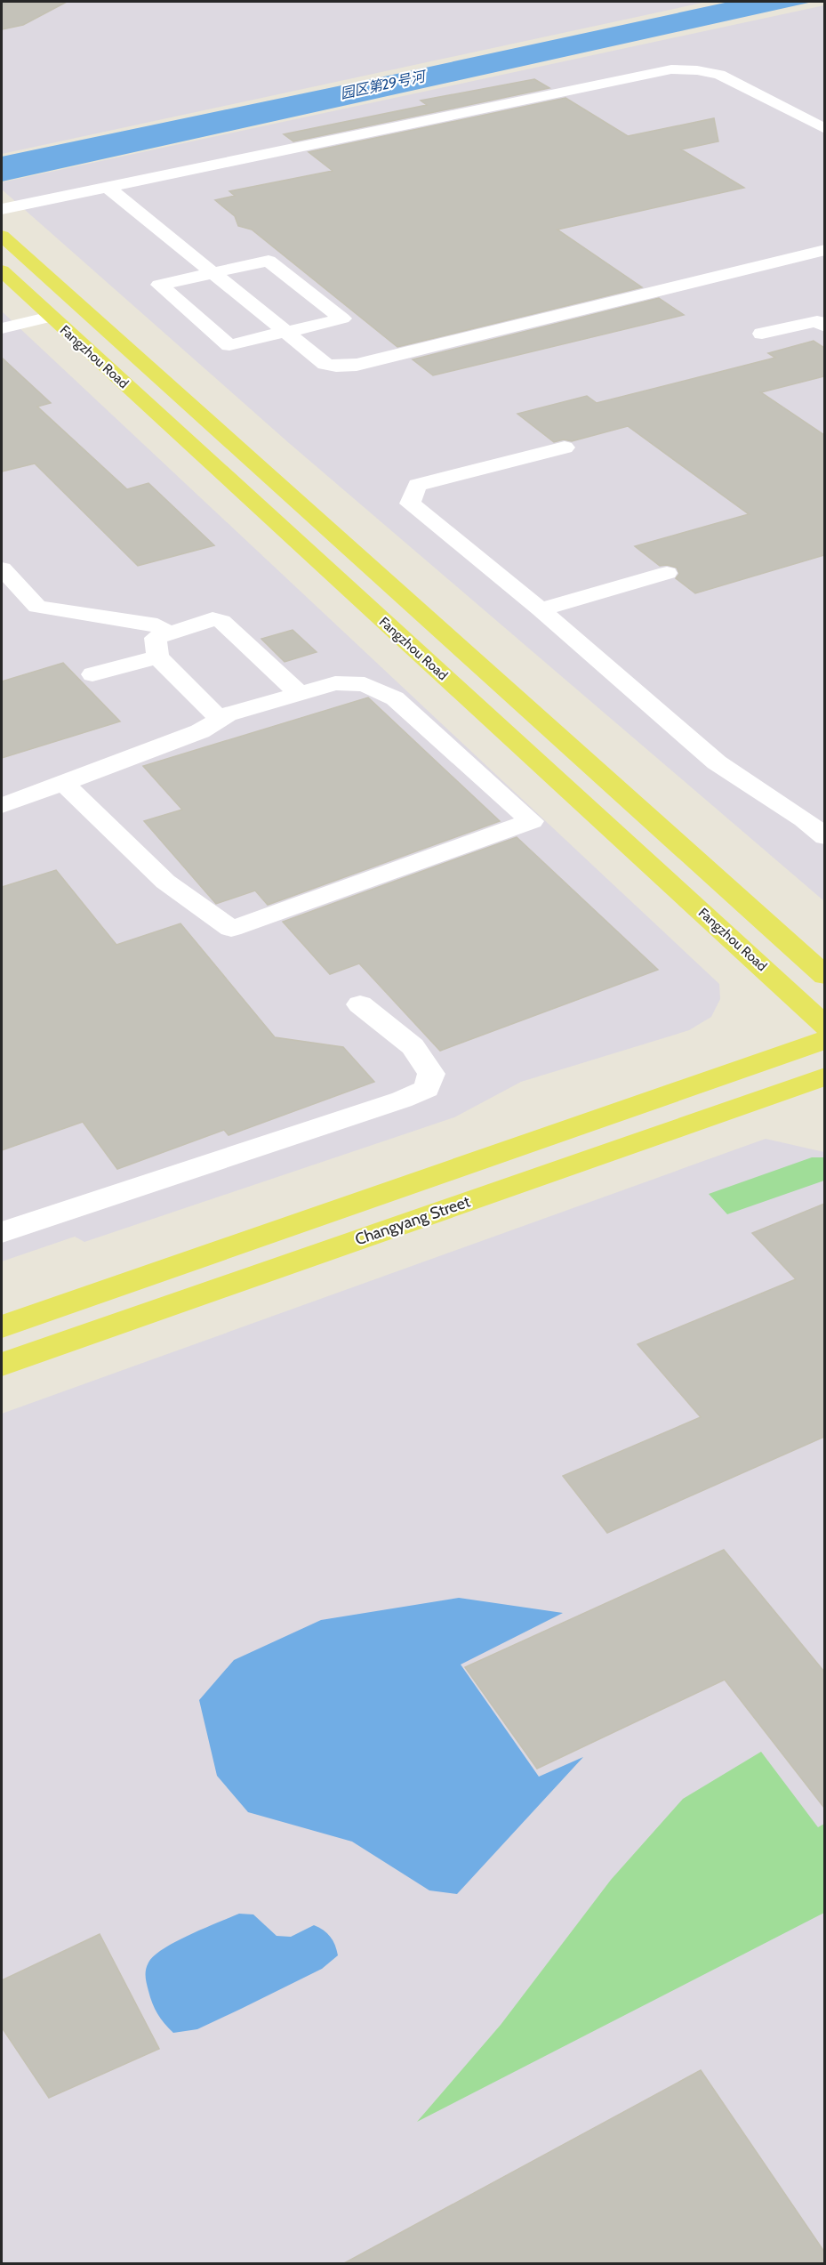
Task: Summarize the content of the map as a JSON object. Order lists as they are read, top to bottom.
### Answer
{
  "streets": {
    "main road": ["Fangzhou Road", "Changyang Street"]
  },
  "water": ["园区第29号河"]
}
